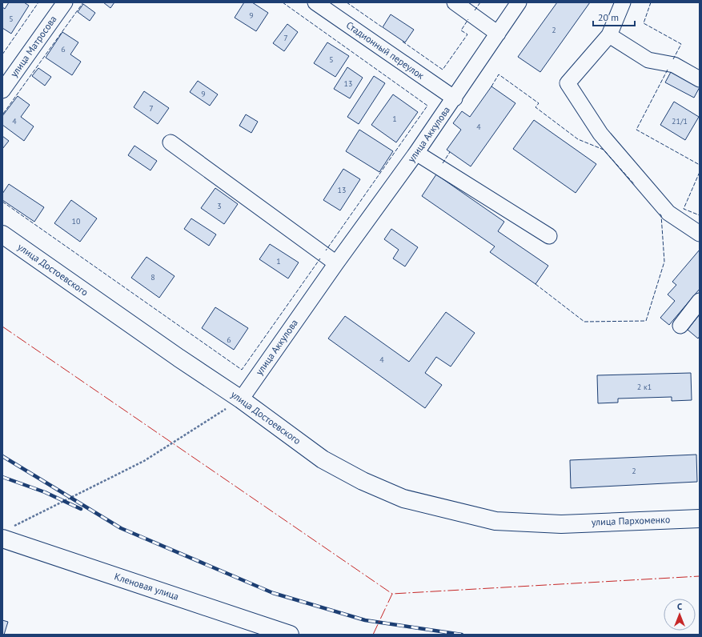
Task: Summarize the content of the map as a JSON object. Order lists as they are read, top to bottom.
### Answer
{
  "streets": {
    "main road": ["улица Достоевского", "улица Пархоменко", "Кленовая улица"],
    "street": ["улица Матросова", "Стадионный переулок", "улица Аккулова"]
  },
  "crossings": [
    ["Стадионный переулок", "улица Аккулова"],
    ["улица Аккулова", "улица Достоевского"],
    ["улица Достоевского", "улица Пархоменко"]
  ],
  "house_numbers": [
    "9",
    "5",
    "2",
    "7",
    "6",
    "5",
    "13",
    "9",
    "7",
    "1",
    "4",
    "21/1",
    "4",
    "13",
    "3",
    "10",
    "1",
    "8",
    "6",
    "4",
    "2 к1",
    "2"
  ],
  "scale_bar": "20 m",
  "north": "top"
}
